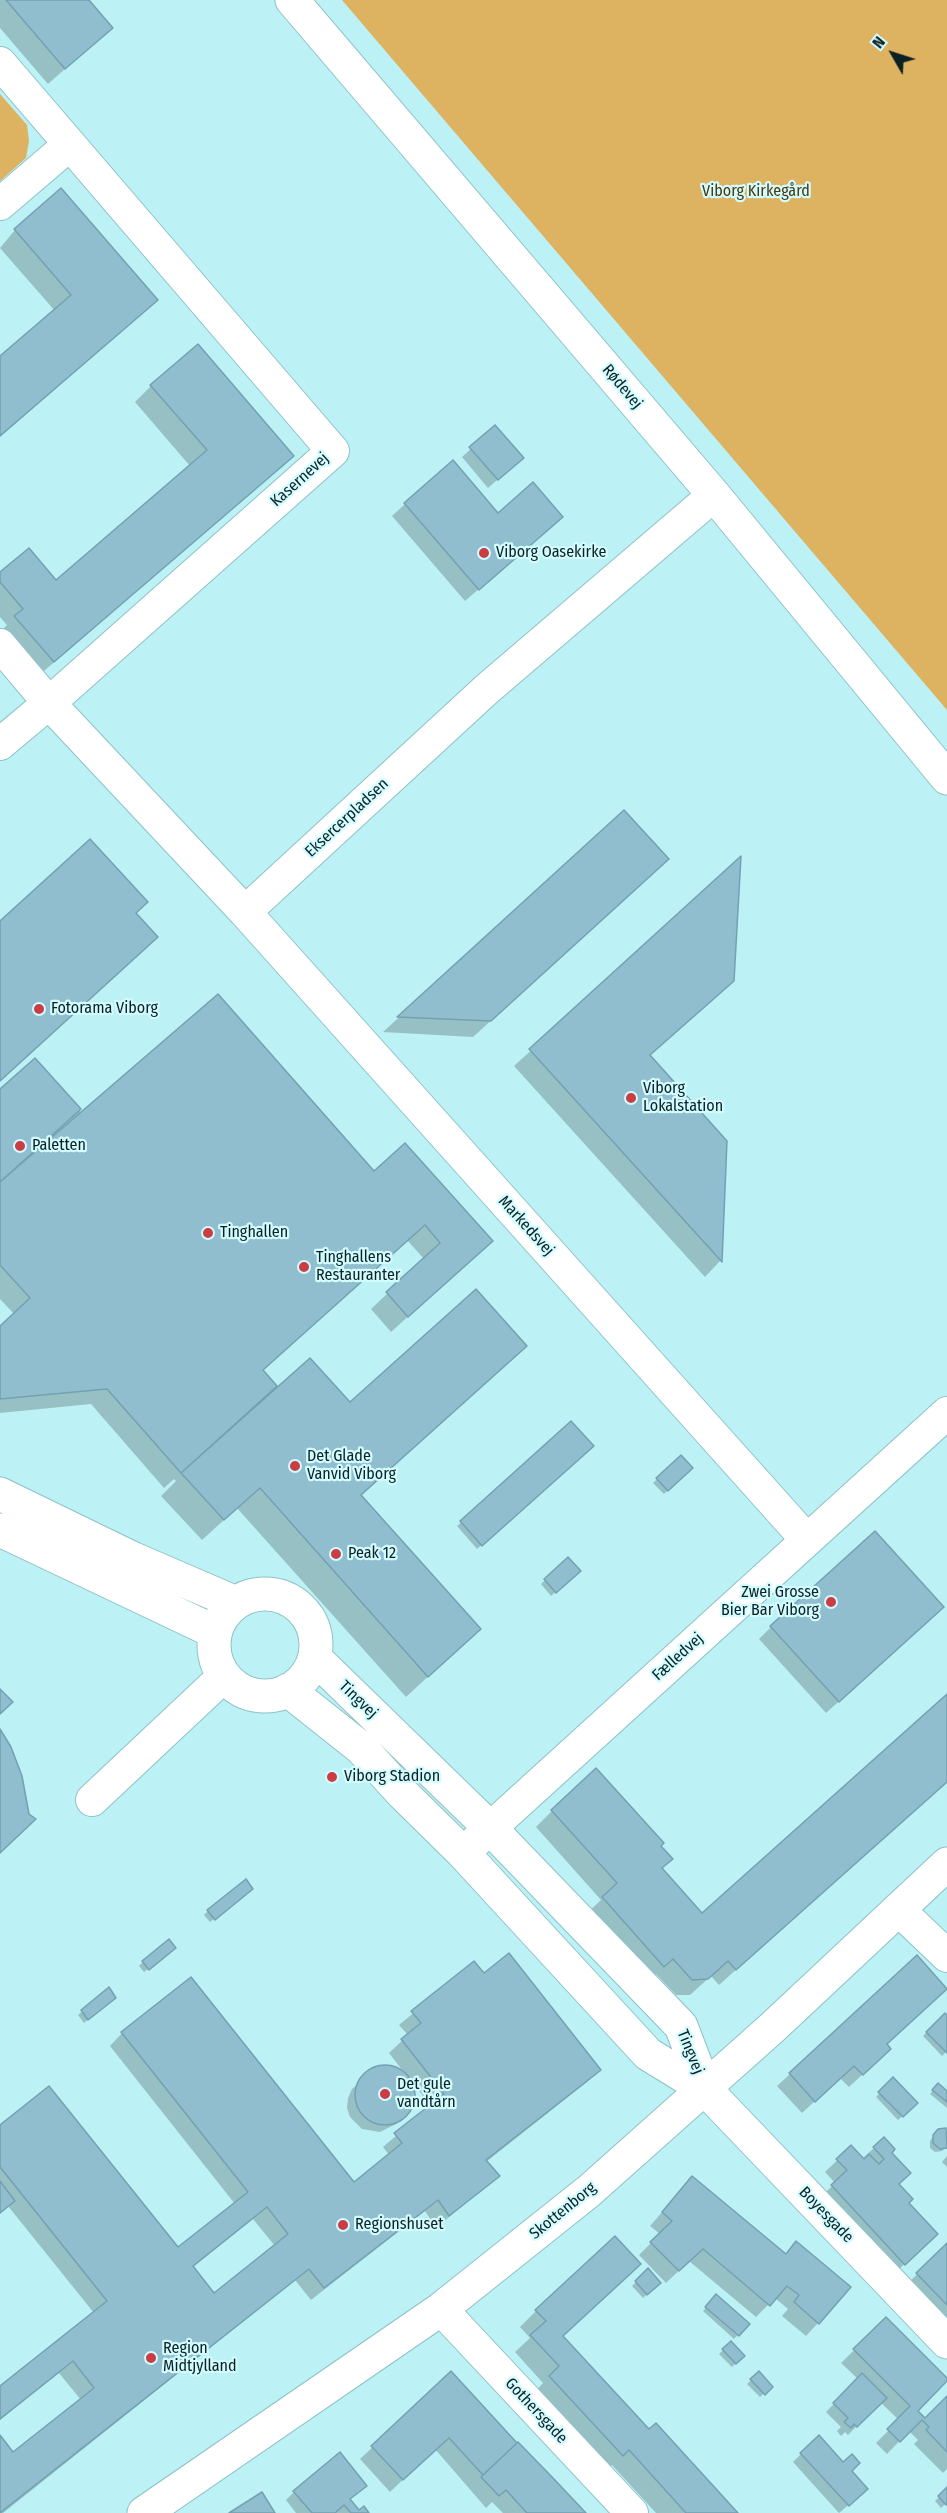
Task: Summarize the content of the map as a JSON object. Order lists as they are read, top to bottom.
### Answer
{
  "streets": {
    "street": [
      "Rødevej",
      "Kasernevej",
      "Eksercerpladsen",
      "Markedsvej",
      "Fælledvej",
      "Tingvej",
      "Skottenborg",
      "Boyesgade",
      "Gothersgade"
    ]
  },
  "crossings": [
    ["Rødevej", "Eksercerpladsen"],
    ["Eksercerpladsen", "Markedsvej"],
    ["Markedsvej", "Fælledvej"],
    ["Fælledvej", "Tingvej"],
    ["Tingvej", "Skottenborg"],
    ["Tingvej", "Boyesgade"],
    ["Skottenborg", "Boyesgade"],
    ["Skottenborg", "Gothersgade"]
  ],
  "parks": ["Viborg Kirkegård"],
  "places": [
    "Viborg Oasekirke",
    "Fotorama Viborg",
    "Viborg Lokalstation",
    "Paletten",
    "Tinghallen",
    "Tinghallens Restauranter",
    "Det Glade Vanvid Viborg",
    "Peak 12",
    "Zwei Grosse Bier Bar Viborg",
    "Viborg Stadion",
    "Det gule vandtårn",
    "Regionshuset",
    "Region Midtjylland"
  ],
  "north": "top left"
}
